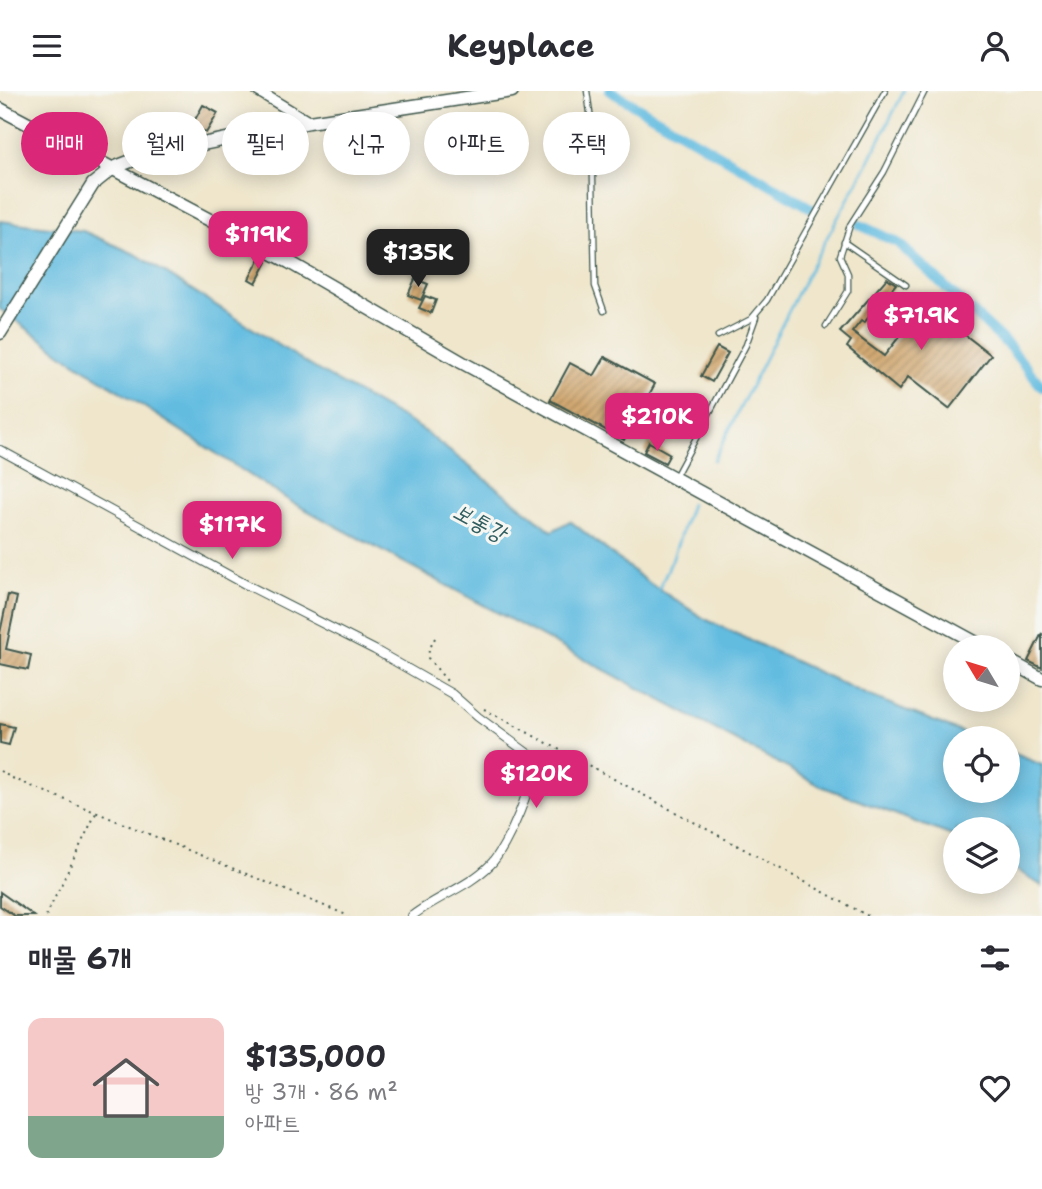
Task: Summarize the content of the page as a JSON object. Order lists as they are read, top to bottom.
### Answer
{
  "water": ["보통강"],
  "north": "top left",
  "page": {
    "header": "Keyplace",
    "chip": [
      "매매",
      "월세",
      "필터",
      "신규",
      "아파트",
      "주택"
    ],
    "price": [
      "$119K",
      "$135K",
      "$71.9K",
      "$210K",
      "$117K",
      "$120K"
    ],
    "heading": "매물 6개",
    "list": [
      {
        "name": "$135,000",
        "note": "방 3개 · 86 m² · 아파트"
      }
    ]
  }
}
